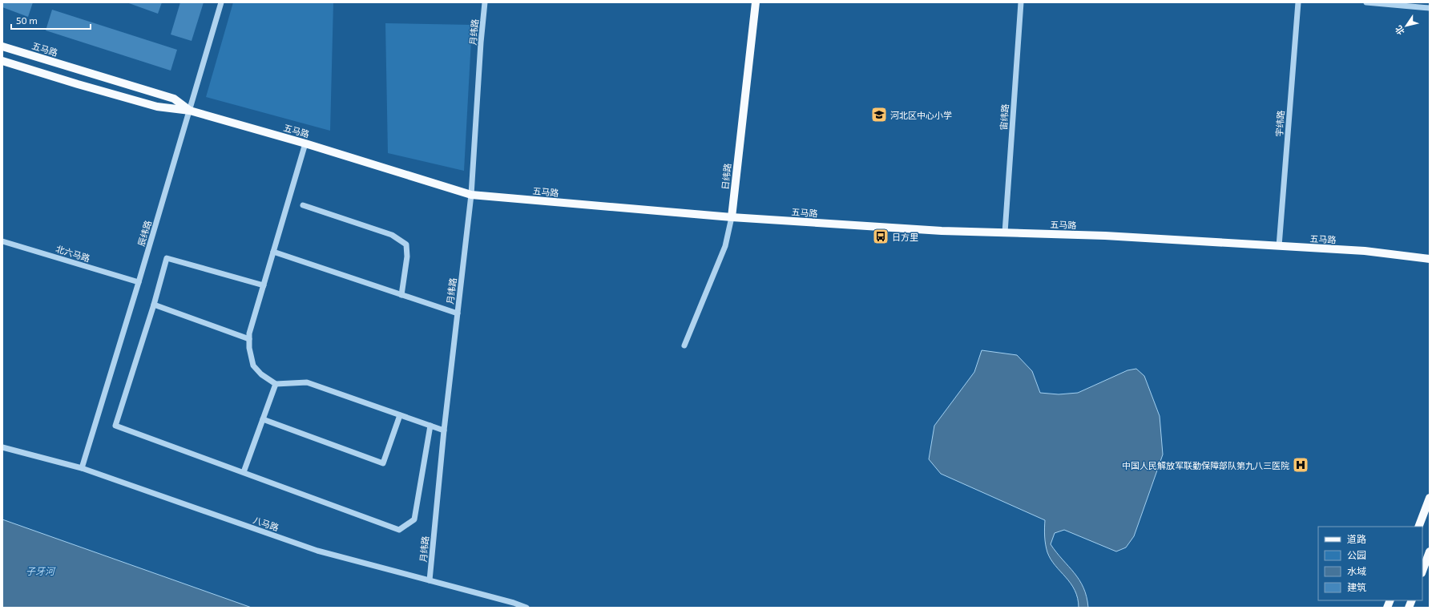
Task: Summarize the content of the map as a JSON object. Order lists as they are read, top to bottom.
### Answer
{
  "streets": {
    "main road": ["五马路", "日纬路"],
    "street": [
      "月纬路",
      "宙纬路",
      "宇纬路",
      "辰纬路",
      "北六马路",
      "八马路"
    ]
  },
  "crossings": [
    ["月纬路", "五马路"],
    ["月纬路", "八马路"],
    ["五马路", "宙纬路"],
    ["五马路", "宇纬路"],
    ["五马路", "日纬路"],
    ["五马路", "辰纬路"],
    ["辰纬路", "北六马路"],
    ["辰纬路", "八马路"]
  ],
  "water": ["子牙河"],
  "places": {
    "school or university": ["河北区中心小学"],
    "bus stop": ["日方里"],
    "hospital": ["中国人民解放军联勤保障部队第九八三医院"]
  },
  "legend": [
    "道路",
    "公园",
    "水域",
    "建筑"
  ],
  "scale_bar": "50 m",
  "north": "bottom left"
}
